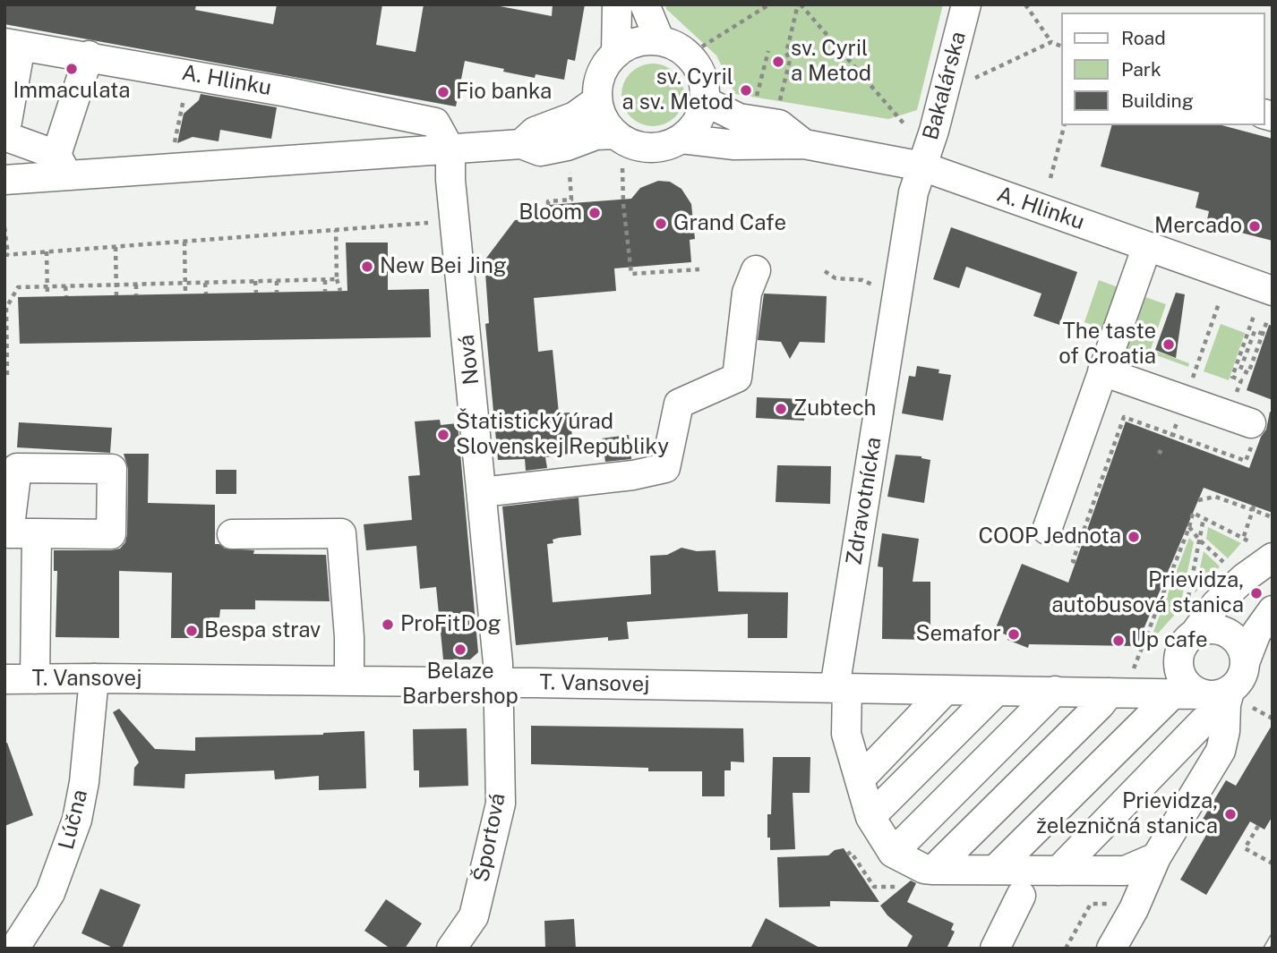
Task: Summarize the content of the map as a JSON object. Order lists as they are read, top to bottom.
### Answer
{
  "streets": {
    "street": [
      "A. Hlinku",
      "Bakalárska",
      "Nová",
      "Zdravotnícka",
      "T. Vansovej",
      "Lúčna",
      "Športová"
    ]
  },
  "crossings": [
    ["A. Hlinku", "Bakalárska"],
    ["A. Hlinku", "Nová"],
    ["A. Hlinku", "Zdravotnícka"],
    ["Bakalárska", "Zdravotnícka"],
    ["Nová", "T. Vansovej"],
    ["Nová", "Športová"],
    ["Zdravotnícka", "T. Vansovej"],
    ["T. Vansovej", "Lúčna"],
    ["T. Vansovej", "Športová"]
  ],
  "places": [
    "sv. Cyril a Metod",
    "Immaculata",
    "sv. Cyril a sv. Metod",
    "Fio banka",
    "Bloom",
    "Grand Cafe",
    "Mercado",
    "New Bei Jing",
    "The taste of Croatia",
    "Zubtech",
    "Štatistický úrad Slovenskej Republiky",
    "COOP Jednota",
    "Prievidza, autobusová stanica",
    "ProFitDog",
    "Bespa strav",
    "Semafor",
    "Up cafe",
    "Belaze Barbershop",
    "Prievidza, železničná stanica"
  ],
  "legend": ["Road", "Park", "Building"]
}
